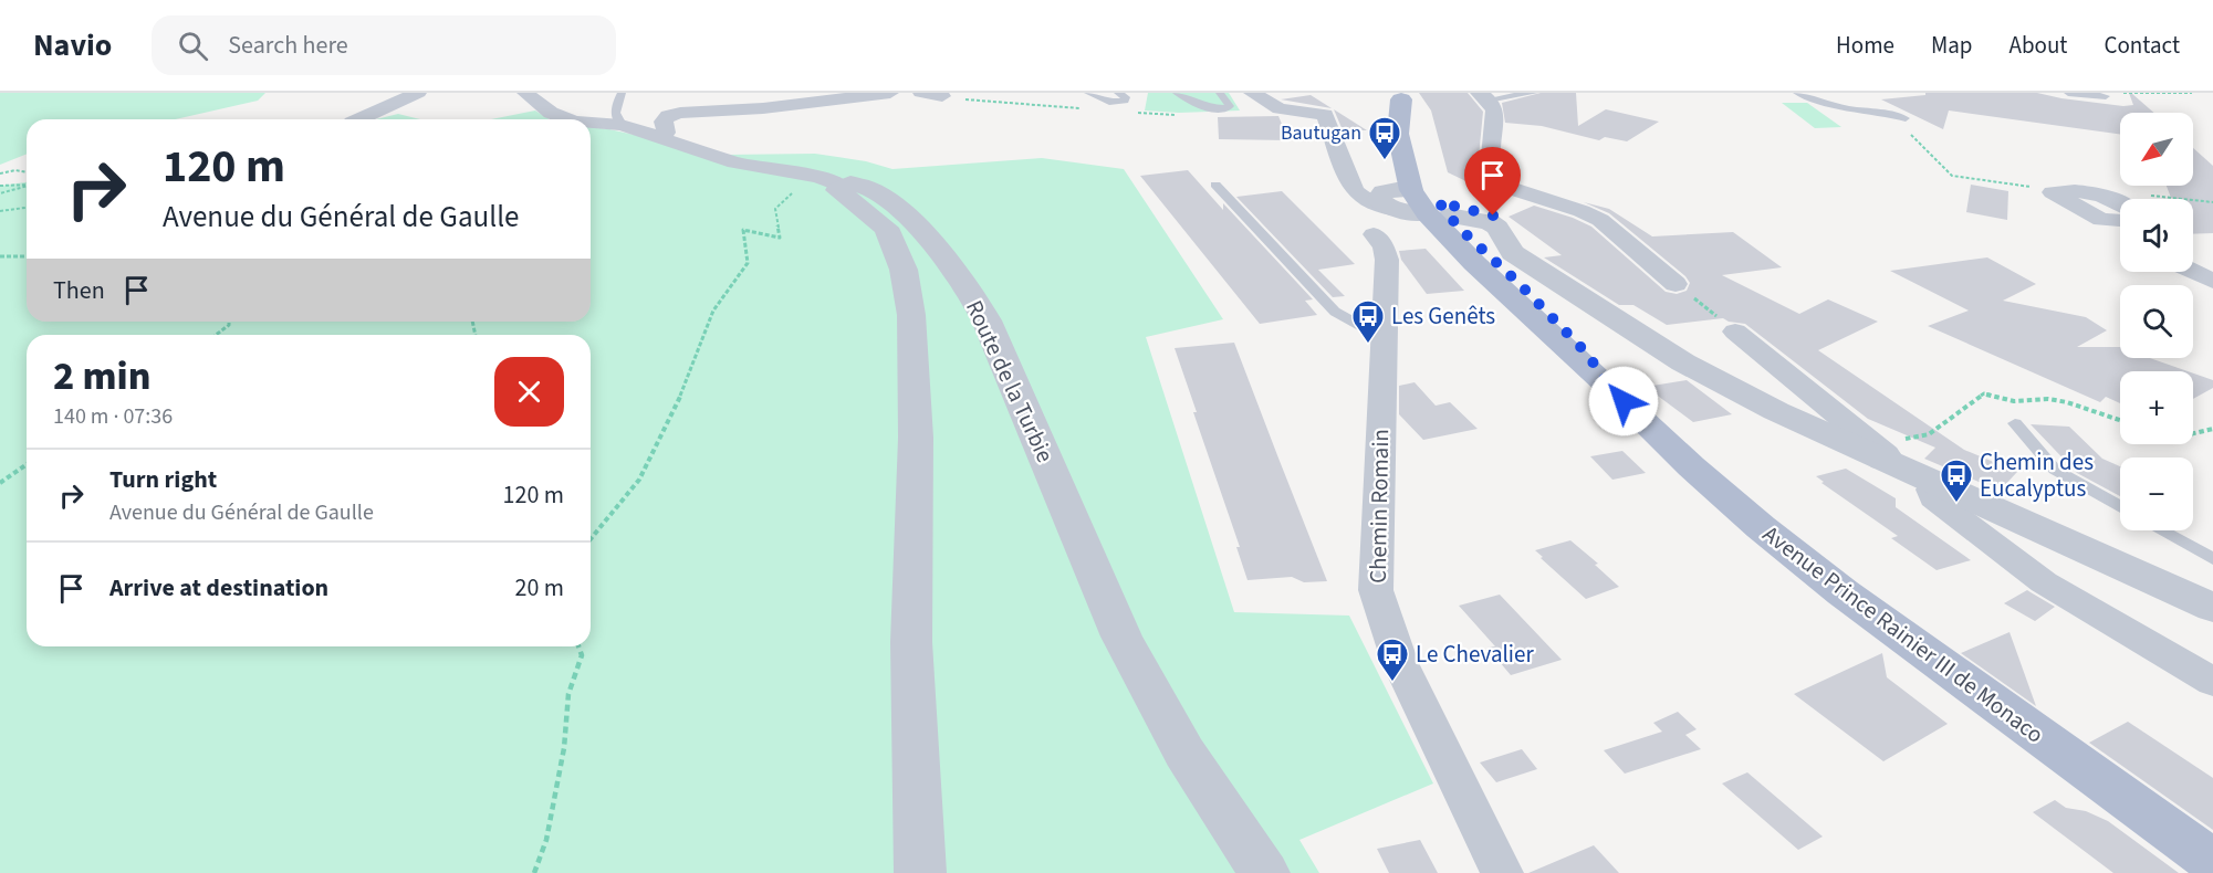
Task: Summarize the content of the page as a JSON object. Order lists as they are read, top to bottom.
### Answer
{
  "streets": {
    "main road": ["Avenue Prince Rainier III de Monaco"],
    "street": ["Route de la Turbie", "Chemin Romain"]
  },
  "places": {
    "bus stop": [
      "Bautugan",
      "Les Genêts",
      "Chemin des Eucalyptus",
      "Le Chevalier"
    ]
  },
  "north": "bottom left",
  "page": {
    "header": "Navio",
    "search": "Search here",
    "nav": [
      "Home",
      "Map",
      "About",
      "Contact"
    ],
    "map_buttons": ["+", "−"],
    "turn": ["120 m", "Avenue du Général de Gaulle"],
    "then": "Then",
    "heading": ["2 min", "140 m · 07:36"],
    "list": [
      {
        "name": "Turn right",
        "note": "Avenue du Général de Gaulle",
        "value": "120 m"
      },
      {
        "name": "Arrive at destination",
        "value": "20 m"
      }
    ]
  }
}
